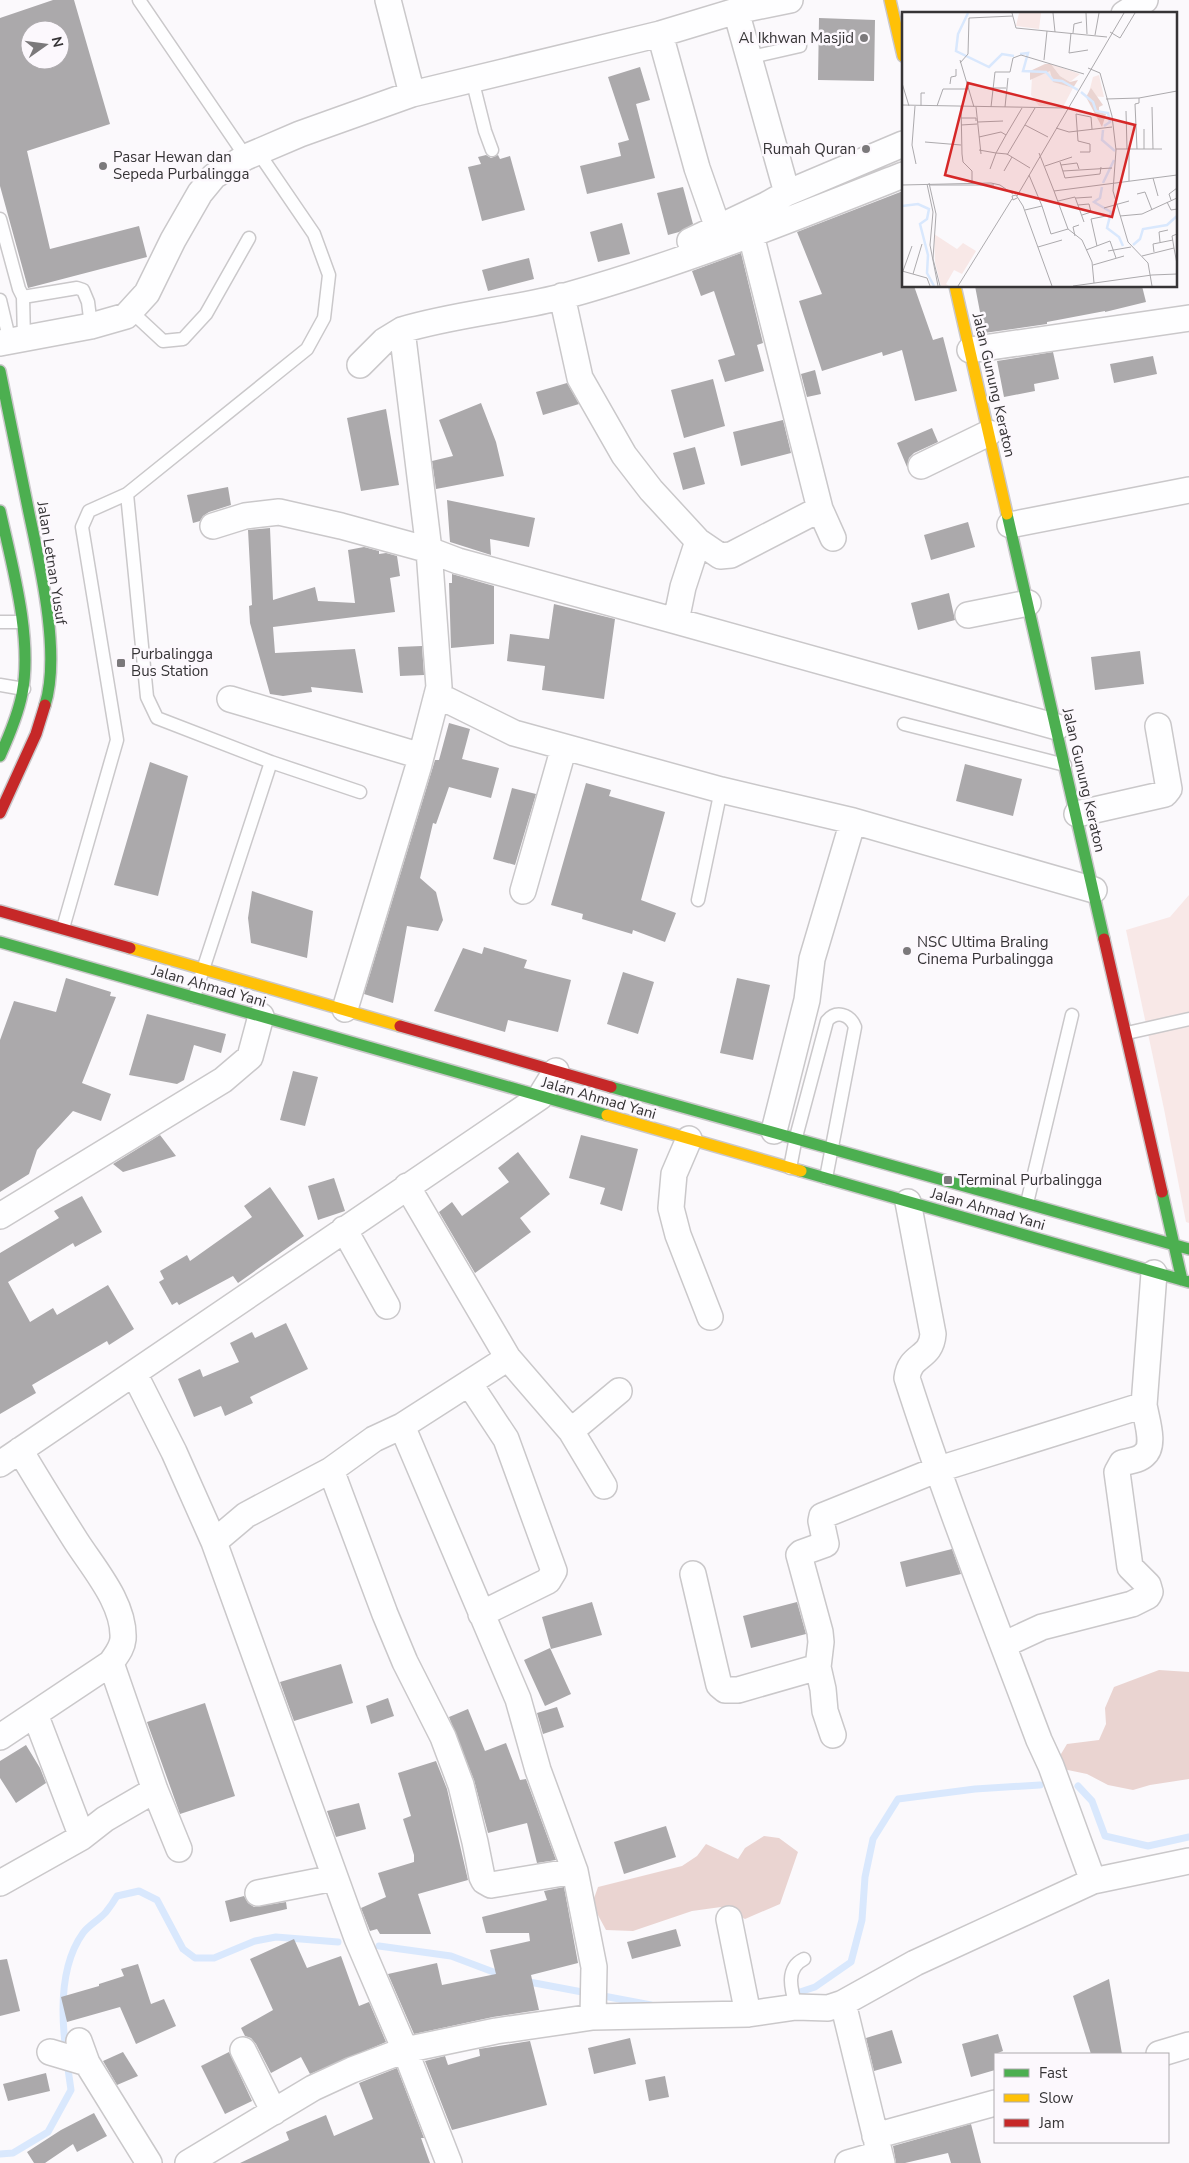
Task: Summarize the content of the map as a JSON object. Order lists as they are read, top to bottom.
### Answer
{
  "streets": {
    "main road": ["Jalan Gunung Keraton", "Jalan Letnan Yusuf", "Jalan Ahmad Yani"]
  },
  "crossings": [
    ["Jalan Gunung Keraton", "Jalan Ahmad Yani"]
  ],
  "places": {
    "other": [
      "Al Ikhwan Masjid",
      "Rumah Quran",
      "Pasar Hewan dan Sepeda Purbalingga",
      "NSC Ultima Braling Cinema Purbalingga"
    ],
    "transit": ["Purbalingga Bus Station", "Terminal Purbalingga"]
  },
  "legend": ["Fast", "Slow", "Jam"],
  "north": "right"
}
